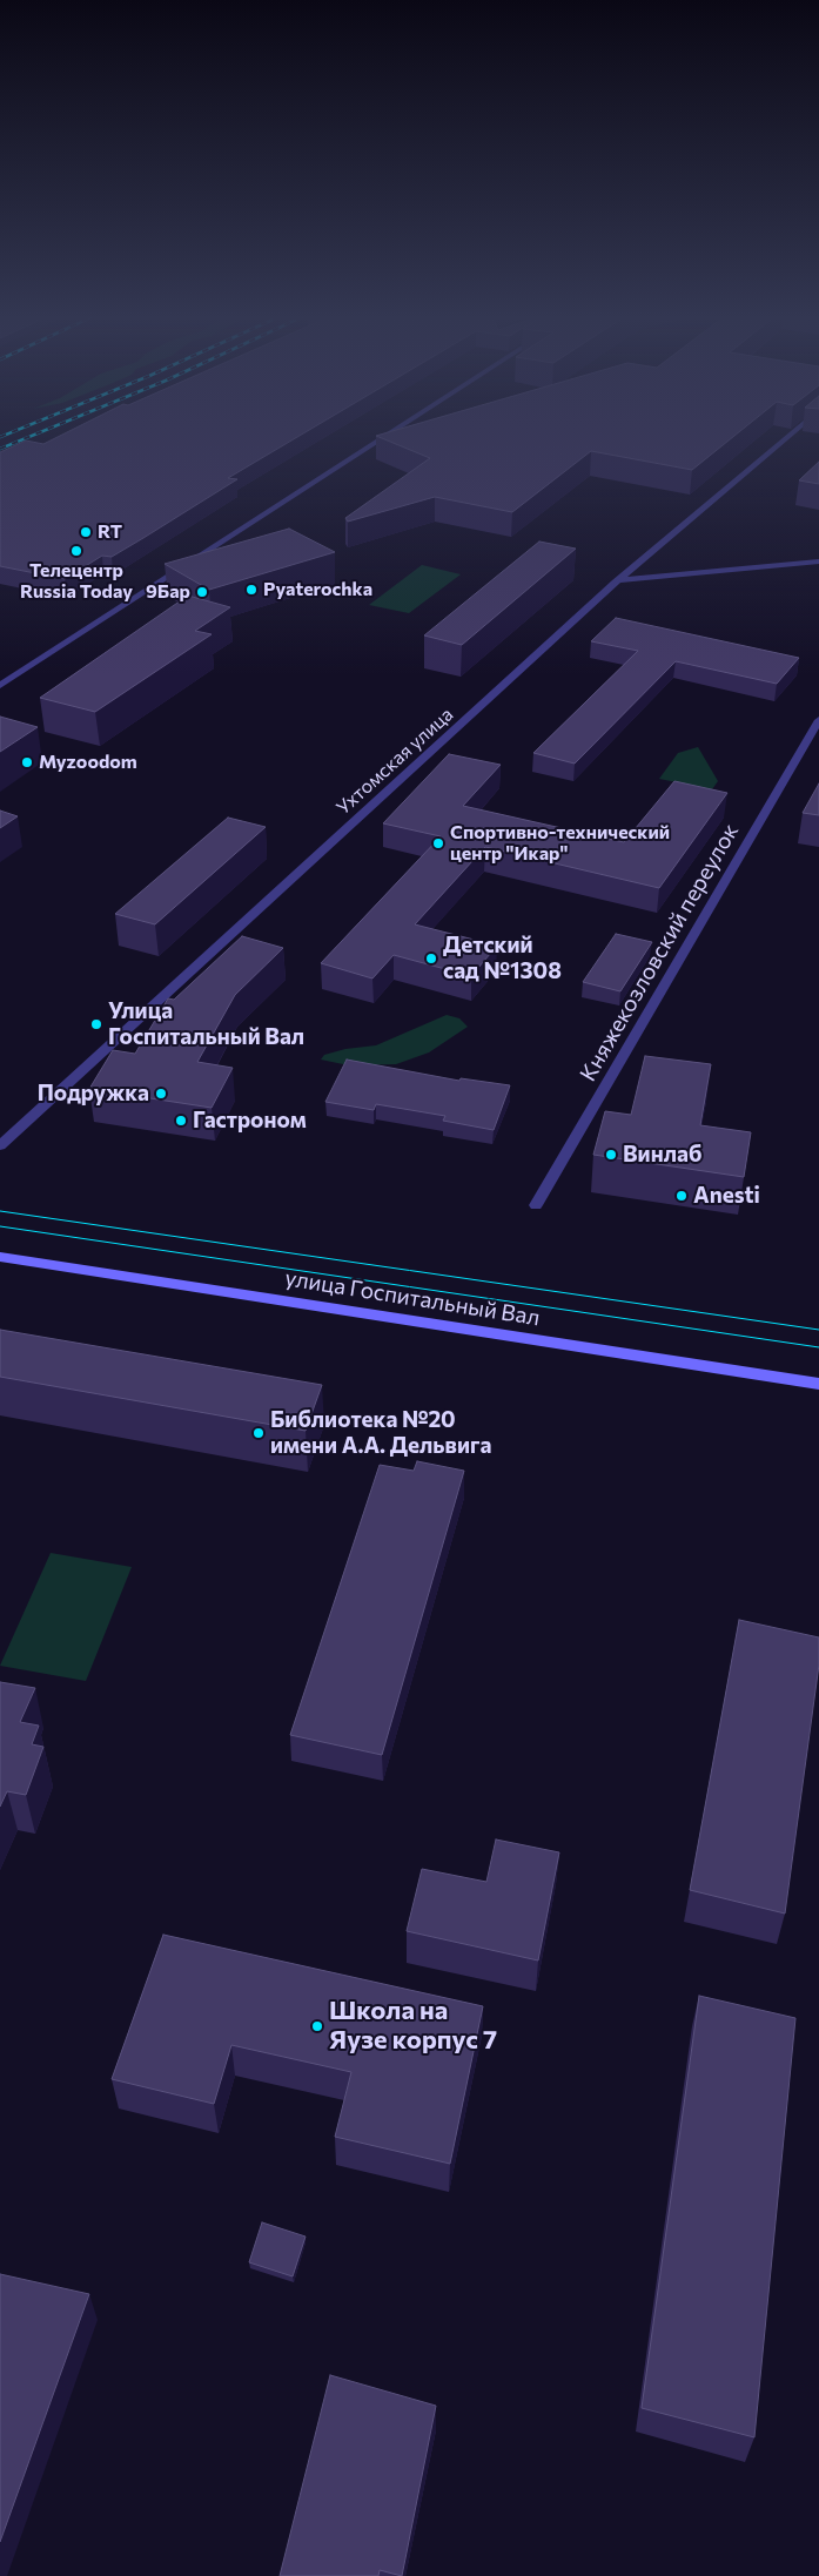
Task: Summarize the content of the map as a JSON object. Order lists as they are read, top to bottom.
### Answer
{
  "streets": {
    "main road": ["улица Госпитальный Вал"],
    "street": ["Ухтомская улица", "Княжекозловский переулок"]
  },
  "places": [
    "RT",
    "Телецентр Russia Today",
    "Pyaterochka",
    "9Бар",
    "Myzoodom",
    "Спортивно-технический центр \"Икар\"",
    "Детский сад №1308",
    "Улица Госпитальный Вал",
    "Подружка",
    "Гастроном",
    "Винлаб",
    "Anesti",
    "Библиотека №20 имени А.А. Дельвига",
    "Школа на Яузе корпус 7"
  ]
}
